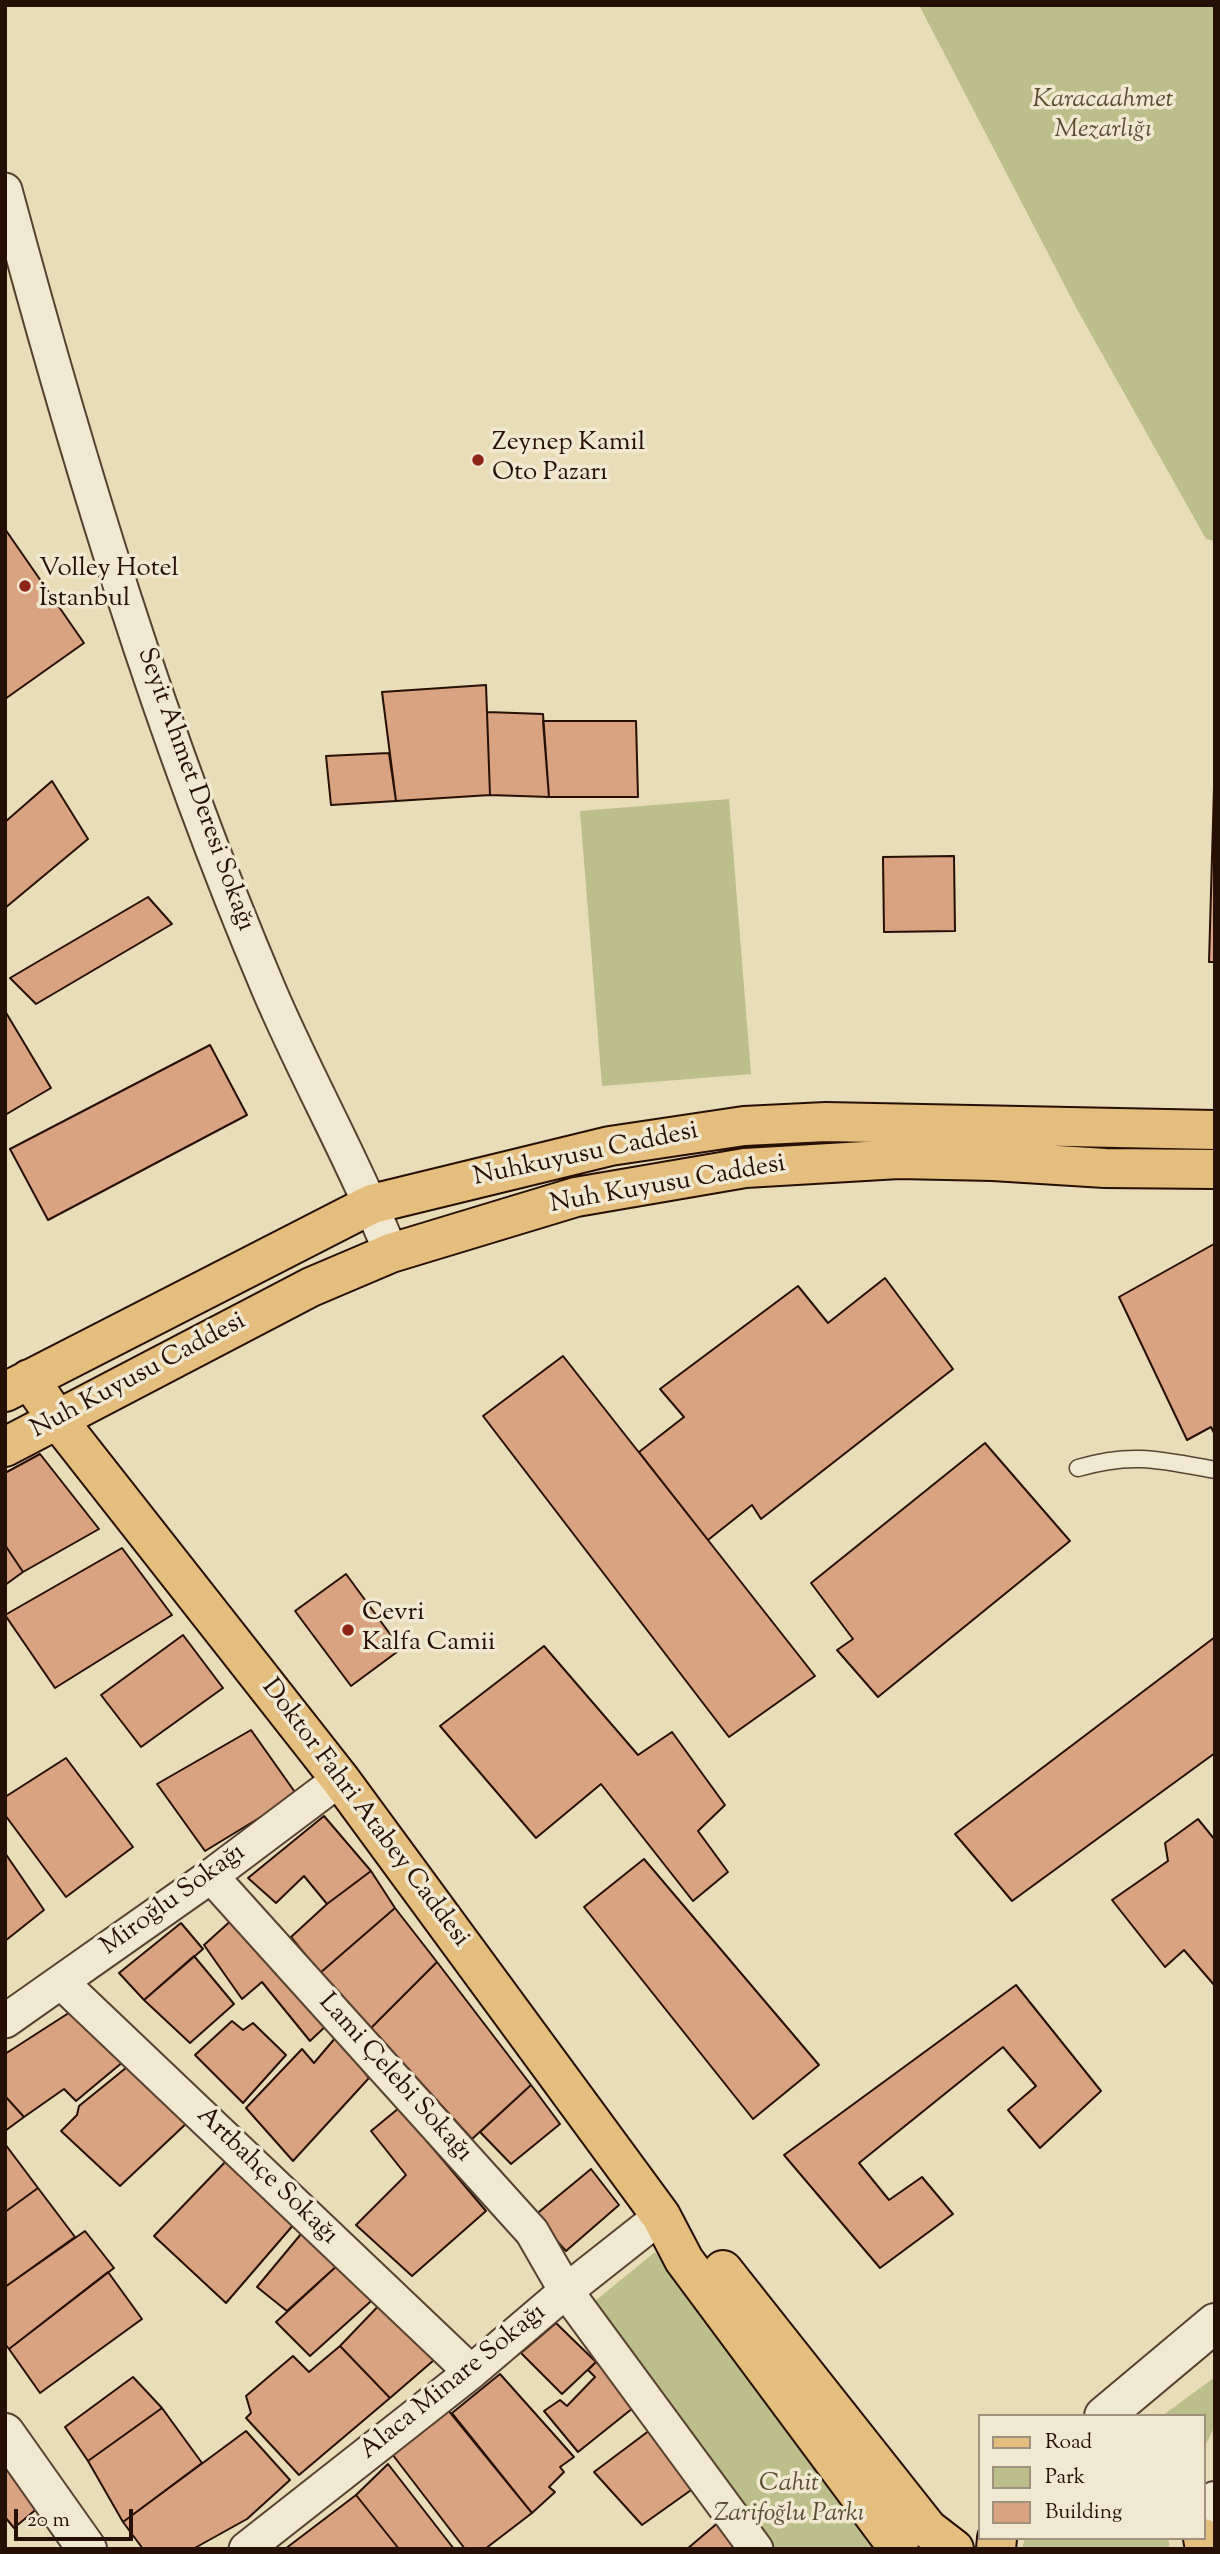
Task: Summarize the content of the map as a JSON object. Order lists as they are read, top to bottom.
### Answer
{
  "streets": {
    "main road": ["Nuhkuyusu Caddesi", "Nuh Kuyusu Caddesi", "Doktor Fahri Atabey Caddesi"],
    "street": [
      "Seyit Ahmet Deresi Sokağı",
      "Miroğlu Sokağı",
      "Lami Çelebi Sokağı",
      "Artbahçe Sokağı",
      "Alaca Minare Sokağı"
    ]
  },
  "crossings": [
    ["Seyit Ahmet Deresi Sokağı", "Nuhkuyusu Caddesi"],
    ["Seyit Ahmet Deresi Sokağı", "Nuh Kuyusu Caddesi"],
    ["Nuhkuyusu Caddesi", "Doktor Fahri Atabey Caddesi"],
    ["Nuh Kuyusu Caddesi", "Doktor Fahri Atabey Caddesi"],
    ["Doktor Fahri Atabey Caddesi", "Miroğlu Sokağı"],
    ["Doktor Fahri Atabey Caddesi", "Alaca Minare Sokağı"],
    ["Miroğlu Sokağı", "Lami Çelebi Sokağı"],
    ["Miroğlu Sokağı", "Artbahçe Sokağı"],
    ["Lami Çelebi Sokağı", "Alaca Minare Sokağı"],
    ["Artbahçe Sokağı", "Alaca Minare Sokağı"]
  ],
  "parks": ["Karacaahmet Mezarlığı", "Cahit Zarifoğlu Parkı"],
  "places": ["Zeynep Kamil Oto Pazarı", "Volley Hotel İstanbul", "Cevri Kalfa Camii"],
  "legend": ["Road", "Park", "Building"],
  "scale_bar": "20 m"
}
